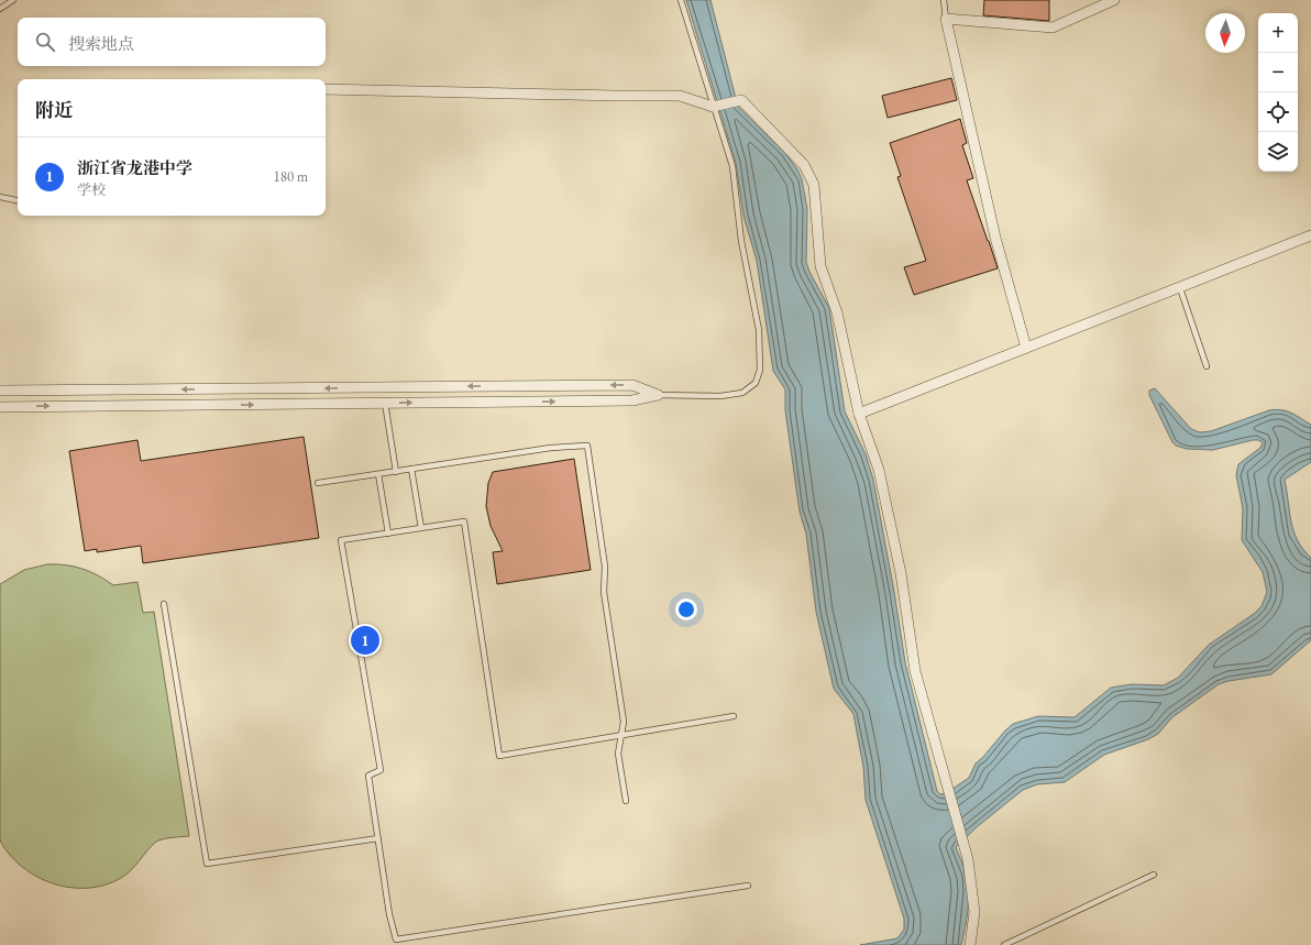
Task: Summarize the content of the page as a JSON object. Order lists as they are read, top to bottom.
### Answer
{
  "north": "bottom",
  "page": {
    "map_buttons": ["+", "−"],
    "search": "搜索地点",
    "heading": "附近",
    "list": [
      {
        "mark": "1",
        "name": "浙江省龙港中学",
        "note": "学校",
        "value": "180 m"
      }
    ],
    "pins": "1"
  }
}
